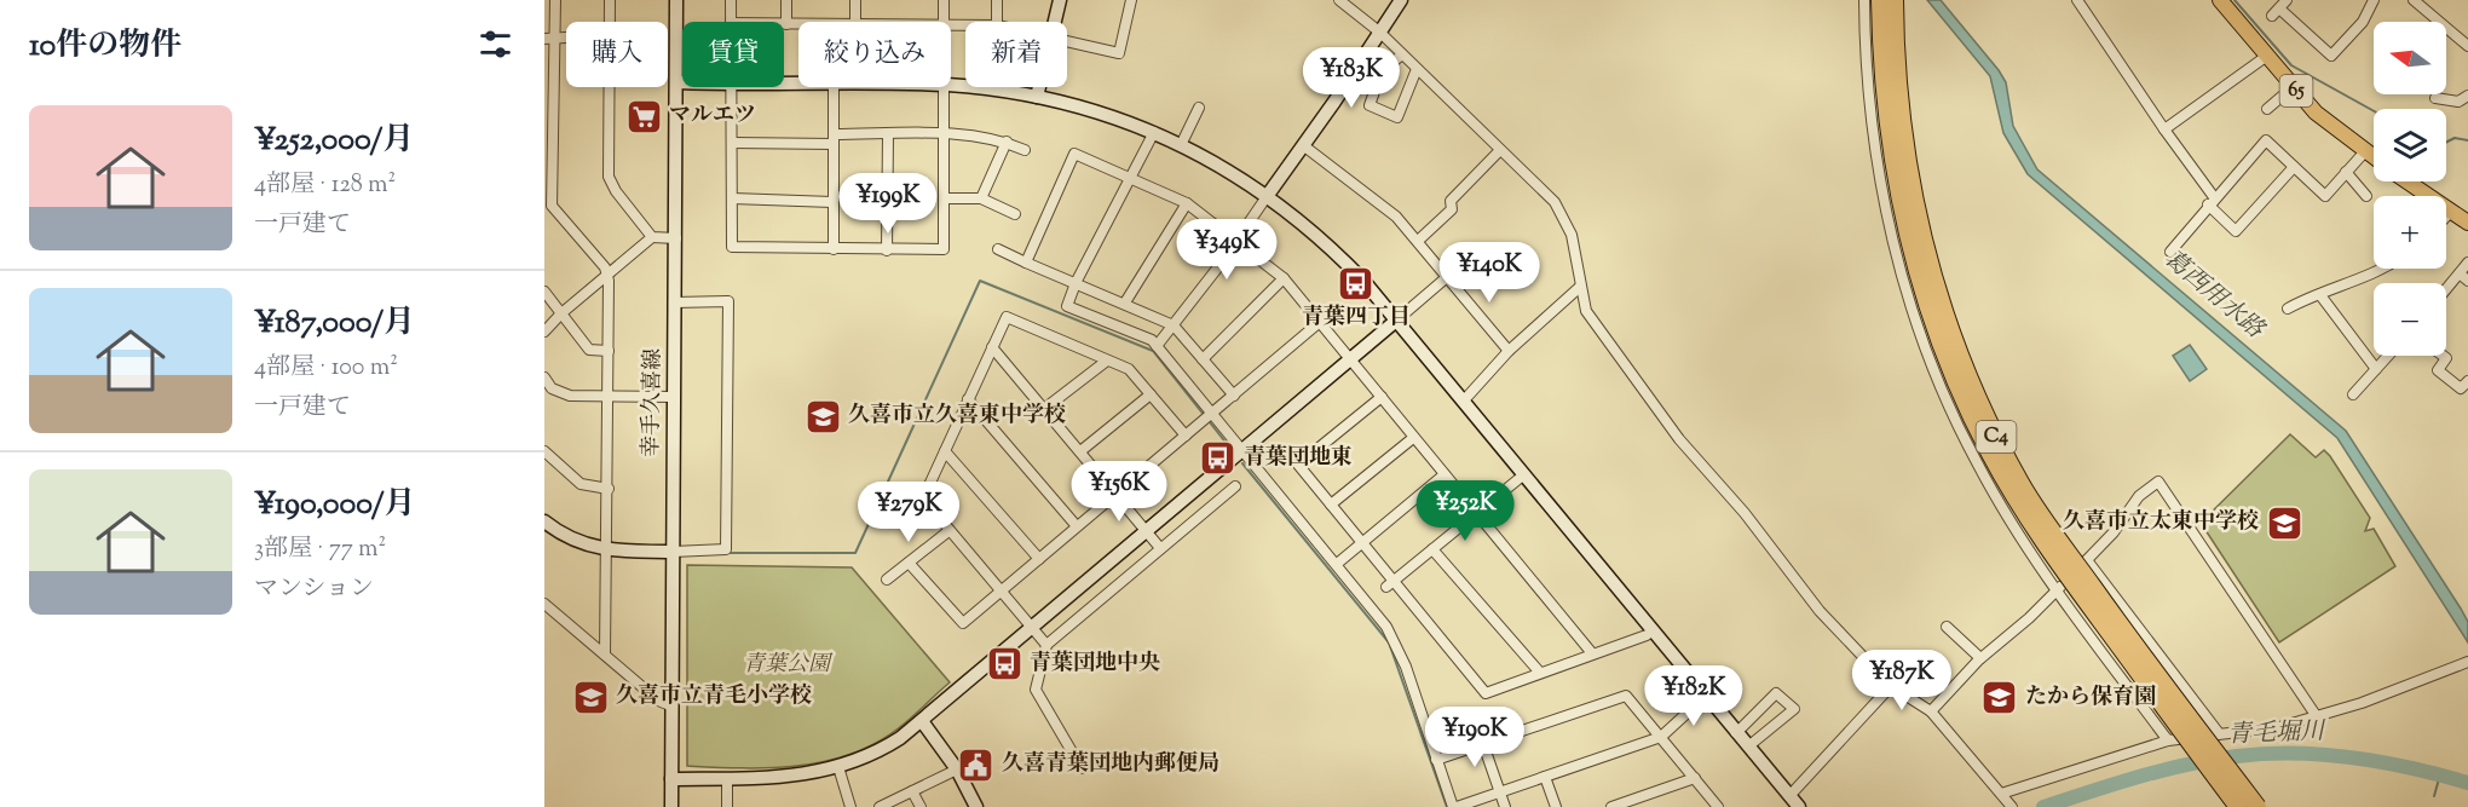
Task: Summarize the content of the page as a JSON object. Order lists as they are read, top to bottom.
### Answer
{
  "streets": {
    "highway": ["C4"],
    "main road": ["65"],
    "street": ["幸手久喜線"]
  },
  "water": ["葛西用水路", "青毛堀川"],
  "parks": ["青葉公園"],
  "places": {
    "supermarket": ["マルエツ"],
    "bus stop": ["青葉四丁目", "青葉団地東", "青葉団地中央"],
    "school or university": [
      "久喜市立久喜東中学校",
      "久喜市立太東中学校",
      "久喜市立青毛小学校",
      "たから保育園"
    ],
    "public building": ["久喜青葉団地内郵便局"]
  },
  "north": "left",
  "page": {
    "heading": "10件の物件",
    "map_buttons": ["+", "−"],
    "chip": [
      "購入",
      "賃貸",
      "絞り込み",
      "新着"
    ],
    "price": [
      "¥183K",
      "¥199K",
      "¥349K",
      "¥140K",
      "¥156K",
      "¥252K",
      "¥279K",
      "¥187K",
      "¥182K",
      "¥190K"
    ],
    "list": [
      {
        "name": "¥252,000/月",
        "note": "4部屋 · 128 m² · 一戸建て"
      },
      {
        "name": "¥187,000/月",
        "note": "4部屋 · 100 m² · 一戸建て"
      },
      {
        "name": "¥190,000/月",
        "note": "3部屋 · 77 m² · マンション"
      }
    ]
  }
}
